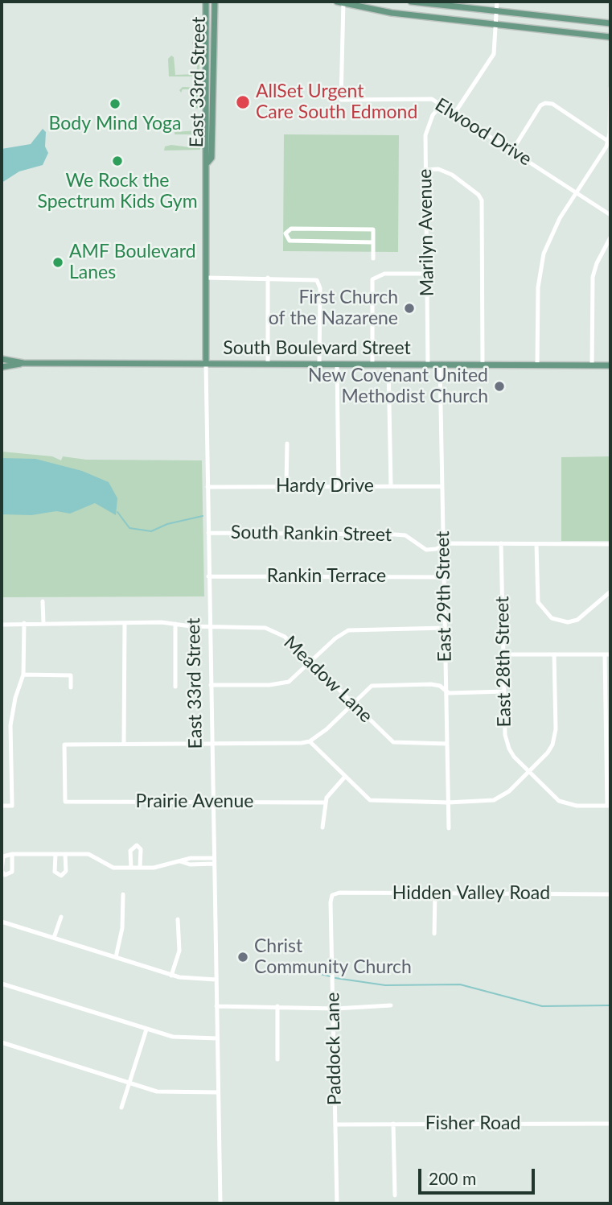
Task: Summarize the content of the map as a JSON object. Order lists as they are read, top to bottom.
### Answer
{
  "streets": {
    "main road": ["East 33rd Street", "South Boulevard Street"],
    "street": [
      "Elwood Drive",
      "Marilyn Avenue",
      "Hardy Drive",
      "South Rankin Street",
      "Rankin Terrace",
      "East 29th Street",
      "East 28th Street",
      "Meadow Lane",
      "Prairie Avenue",
      "Hidden Valley Road",
      "Paddock Lane",
      "Fisher Road"
    ]
  },
  "crossings": [
    ["East 33rd Street", "South Boulevard Street"],
    ["East 33rd Street", "Hardy Drive"],
    ["East 33rd Street", "South Rankin Street"],
    ["East 33rd Street", "Rankin Terrace"],
    ["East 33rd Street", "Meadow Lane"],
    ["East 33rd Street", "Prairie Avenue"],
    ["Elwood Drive", "Marilyn Avenue"],
    ["Marilyn Avenue", "South Boulevard Street"],
    ["South Boulevard Street", "East 29th Street"],
    ["Hardy Drive", "East 29th Street"],
    ["South Rankin Street", "East 29th Street"],
    ["South Rankin Street", "East 28th Street"],
    ["Rankin Terrace", "East 29th Street"],
    ["East 29th Street", "Meadow Lane"],
    ["Hidden Valley Road", "Paddock Lane"],
    ["Paddock Lane", "Fisher Road"]
  ],
  "places": [
    "AllSet Urgent Care South Edmond",
    "Body Mind Yoga",
    "We Rock the Spectrum Kids Gym",
    "AMF Boulevard Lanes",
    "First Church of the Nazarene",
    "New Covenant United Methodist Church",
    "Christ Community Church"
  ],
  "scale_bar": "200 m"
}
